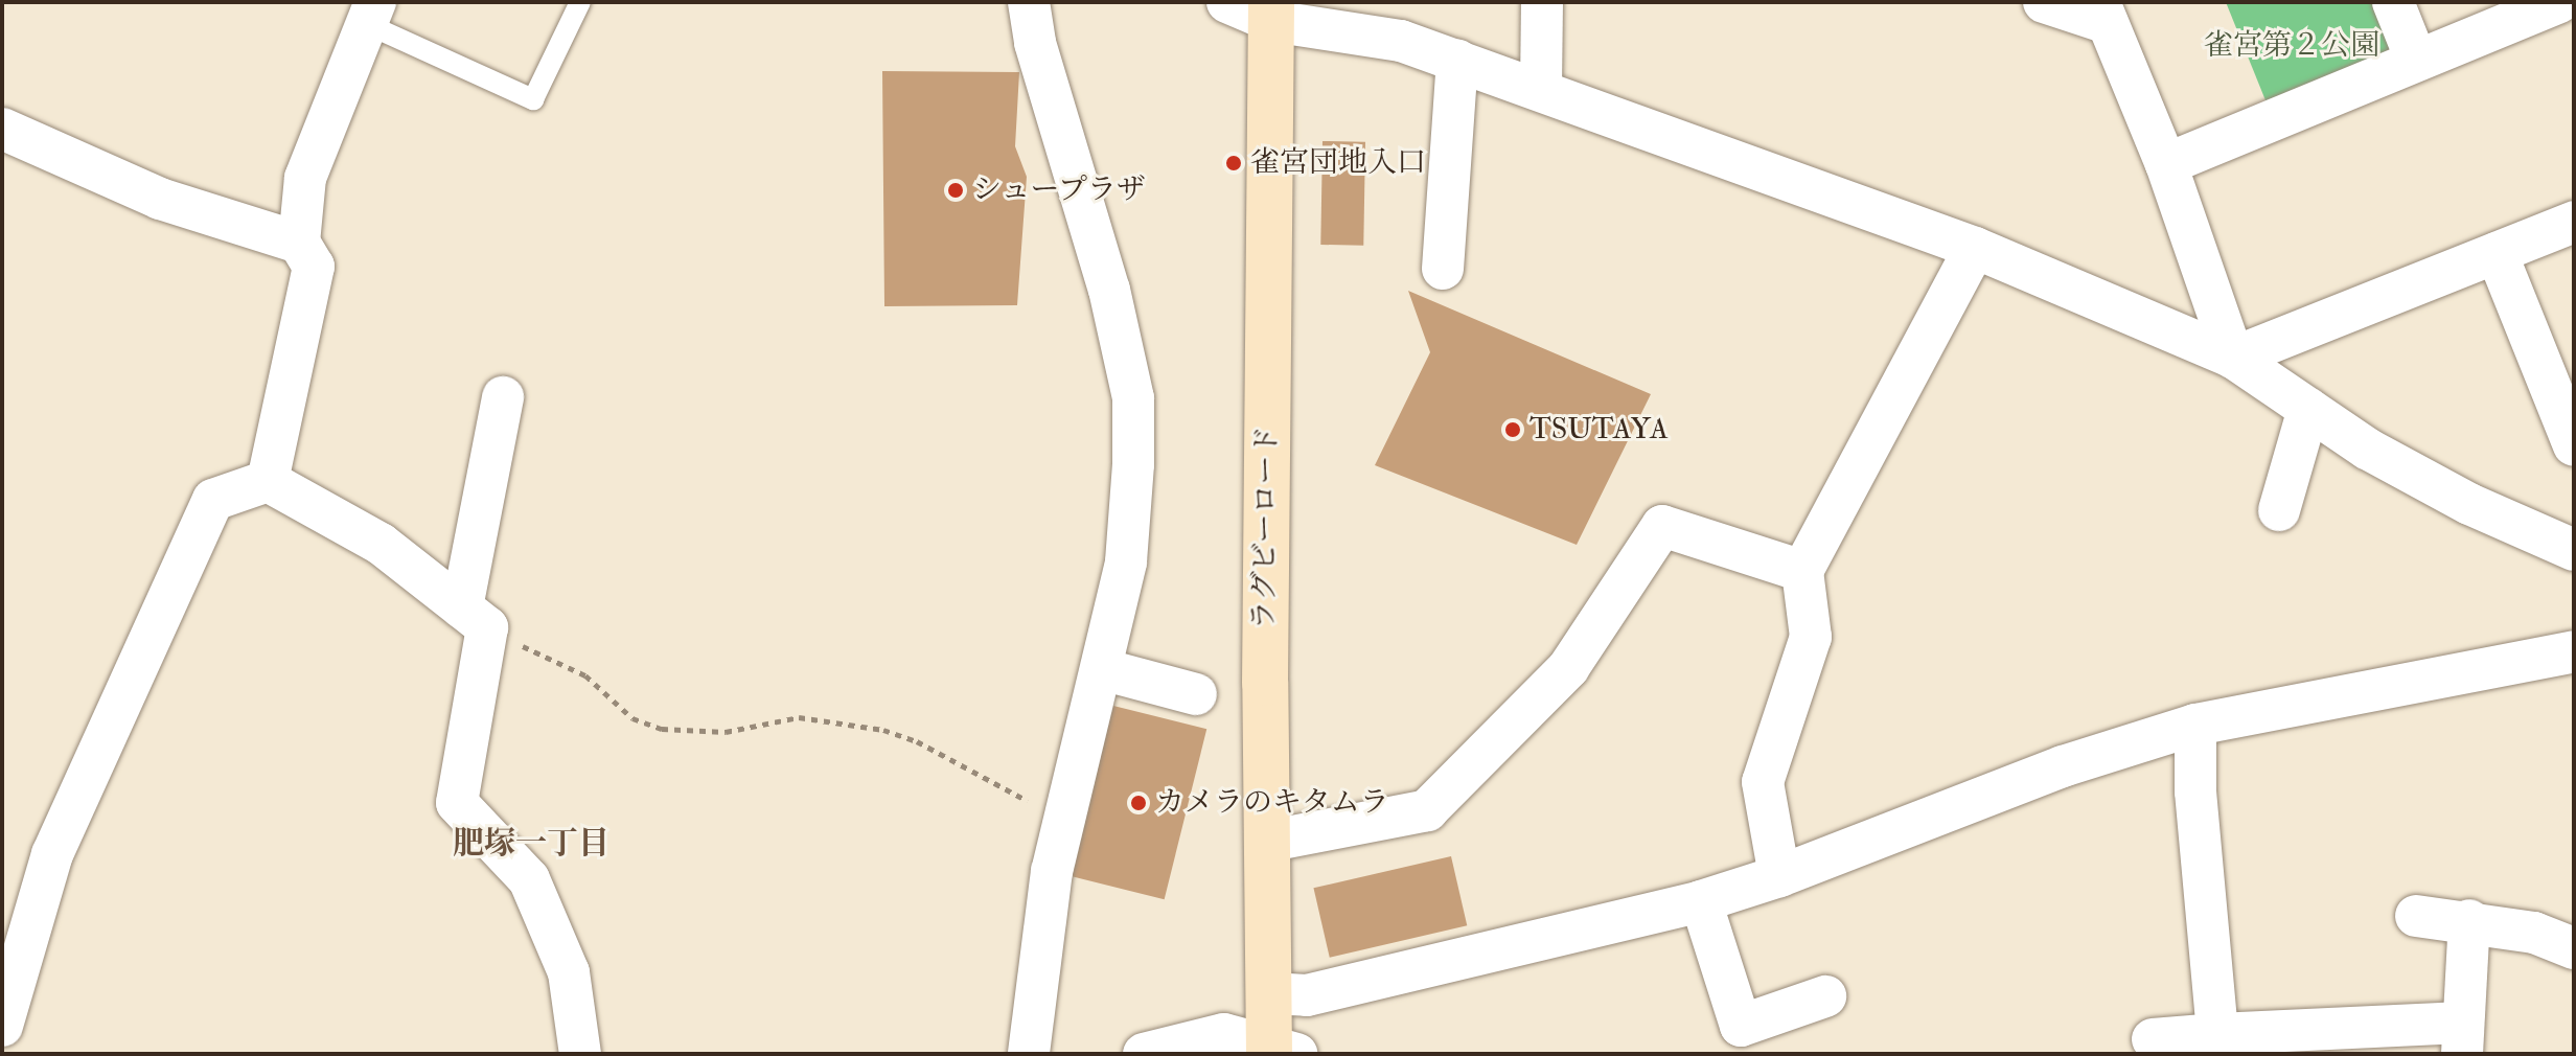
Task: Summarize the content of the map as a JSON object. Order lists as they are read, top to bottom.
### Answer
{
  "streets": {
    "street": ["ラグビーロード"]
  },
  "districts": ["肥塚一丁目"],
  "parks": ["雀宮第２公園"],
  "places": [
    "雀宮団地入口",
    "シュープラザ",
    "TSUTAYA",
    "カメラのキタムラ"
  ]
}
